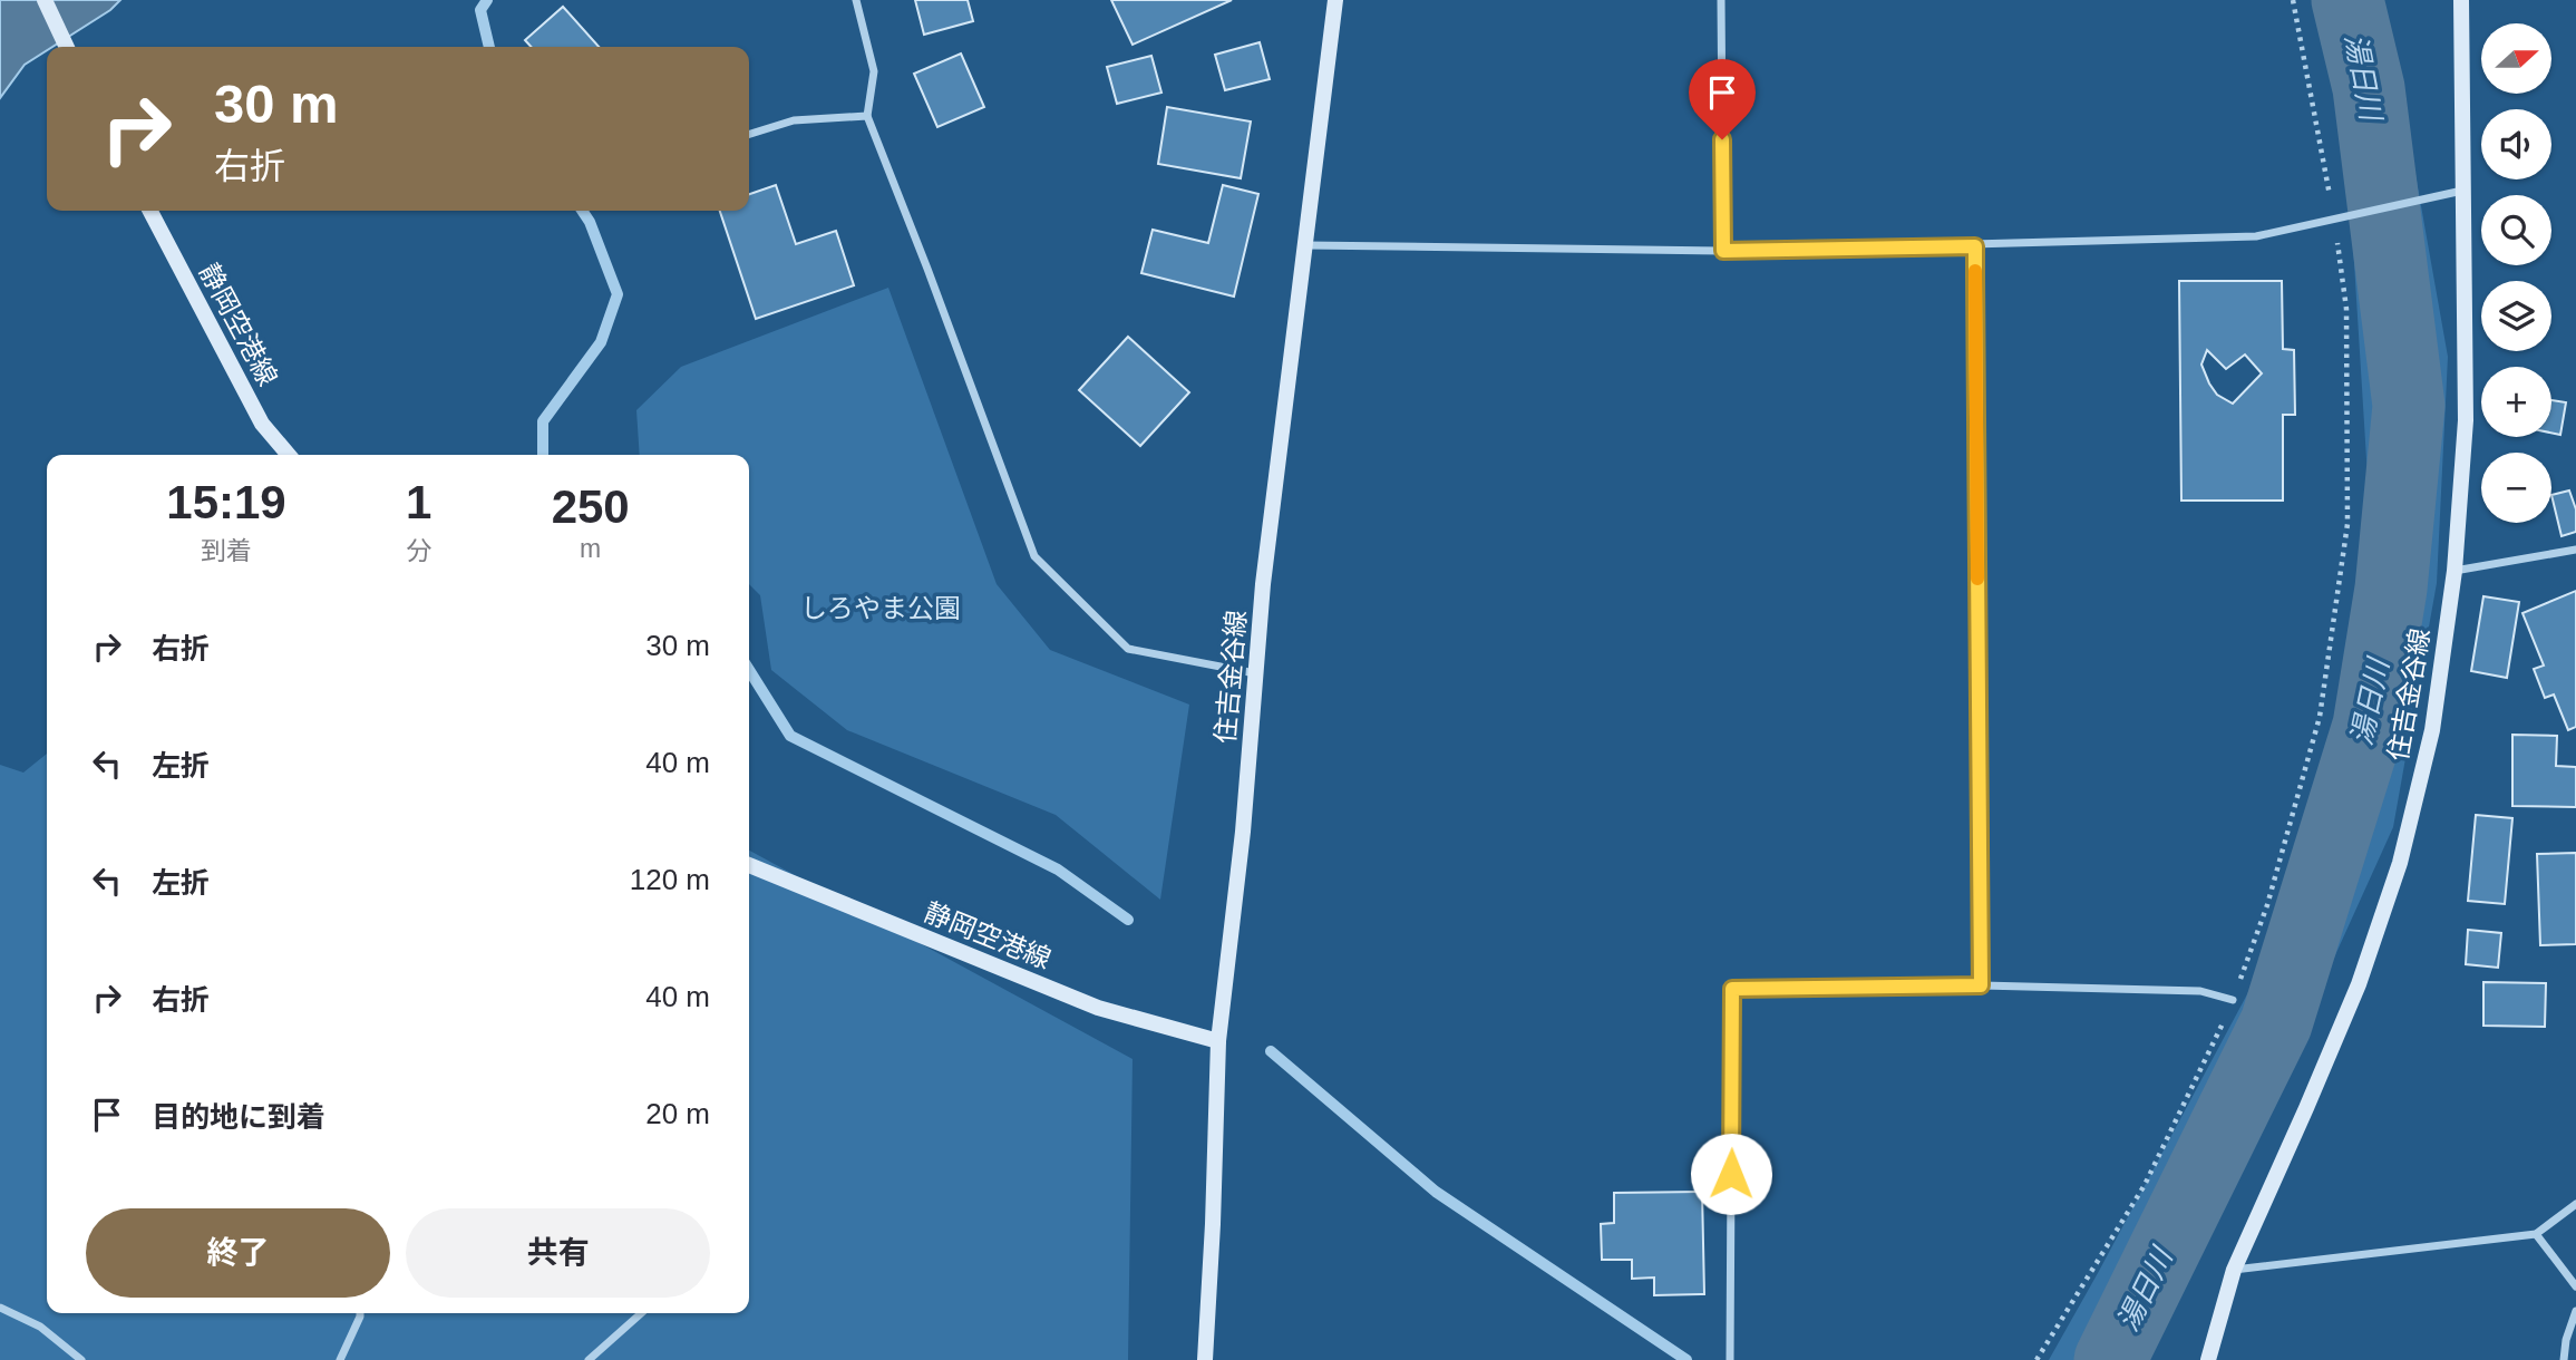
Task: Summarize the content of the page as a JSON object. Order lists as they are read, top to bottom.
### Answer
{
  "streets": {
    "main road": ["静岡空港線", "住吉金谷線"]
  },
  "crossings": [
    ["静岡空港線", "住吉金谷線"]
  ],
  "water": ["湯日川"],
  "parks": ["しろやま公園"],
  "north": "right",
  "page": {
    "map_buttons": ["+", "−"],
    "turn": ["30 m", "右折"],
    "eta": [
      "15:19",
      "到着",
      "1",
      "分",
      "250",
      "m"
    ],
    "list": [
      {
        "name": "右折",
        "value": "30 m"
      },
      {
        "name": "左折",
        "value": "40 m"
      },
      {
        "name": "左折",
        "value": "120 m"
      },
      {
        "name": "右折",
        "value": "40 m"
      },
      {
        "name": "目的地に到着",
        "value": "20 m"
      }
    ],
    "buttons": ["終了", "共有"]
  }
}
